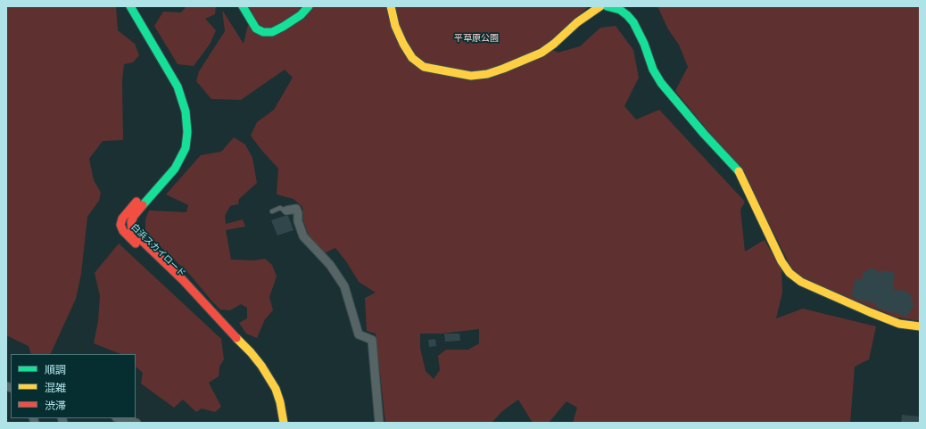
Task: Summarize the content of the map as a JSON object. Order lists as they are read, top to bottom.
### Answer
{
  "streets": {
    "street": ["白浜スカイロード"]
  },
  "parks": ["平草原公園"],
  "legend": ["順調", "混雑", "渋滞"]
}
